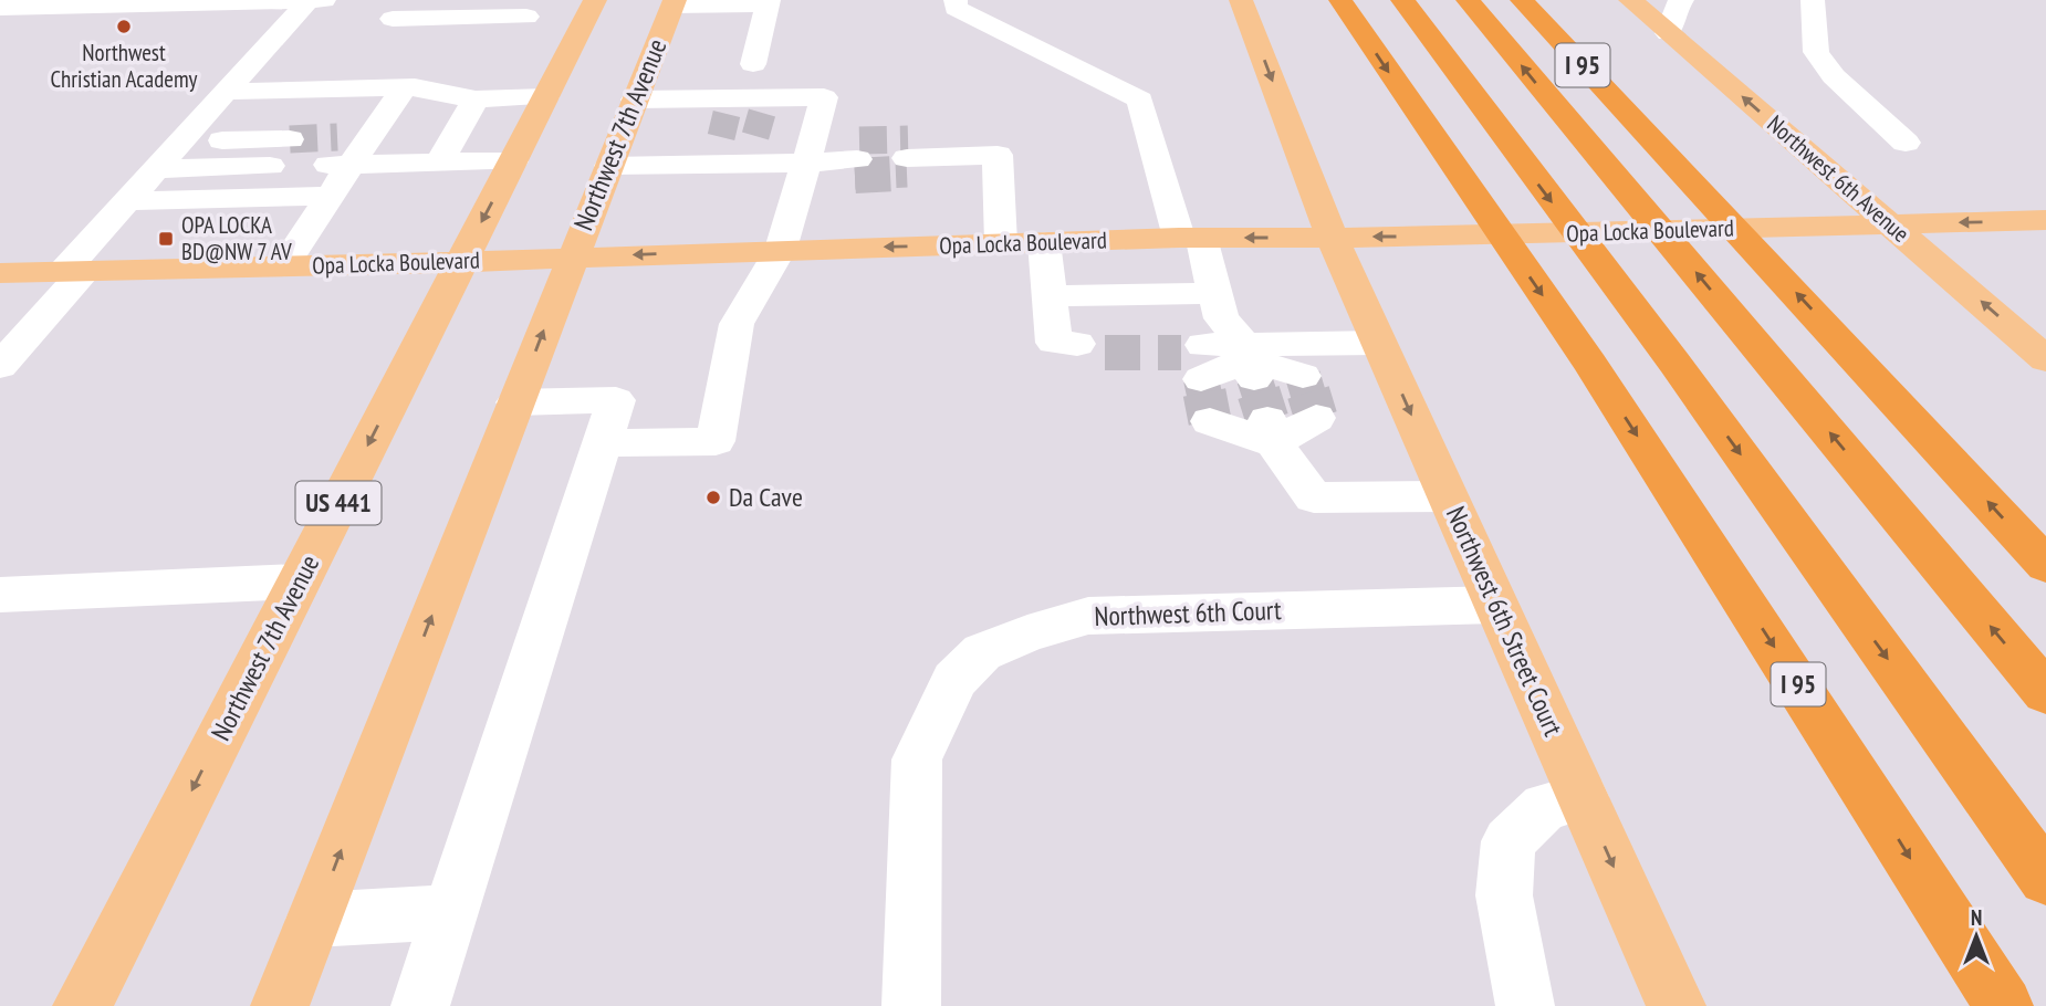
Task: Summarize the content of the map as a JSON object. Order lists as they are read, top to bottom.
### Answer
{
  "streets": {
    "highway": ["I 95"],
    "main road": [
      "Northwest 7th Avenue",
      "Northwest 6th Avenue",
      "Opa Locka Boulevard",
      "US 441",
      "Northwest 6th Street Court"
    ],
    "street": ["Northwest 6th Court"]
  },
  "crossings": [
    ["Northwest 7th Avenue", "Opa Locka Boulevard"],
    ["Northwest 6th Avenue", "Opa Locka Boulevard"],
    ["Opa Locka Boulevard", "Northwest 6th Street Court"],
    ["Northwest 6th Court", "Northwest 6th Street Court"]
  ],
  "one_way": ["Northwest 6th Avenue", "Opa Locka Boulevard", "Northwest 6th Street Court"],
  "places": {
    "other": ["Northwest Christian Academy", "Da Cave"],
    "transit": ["OPA LOCKA BD@NW 7 AV"]
  },
  "north": "top"
}
